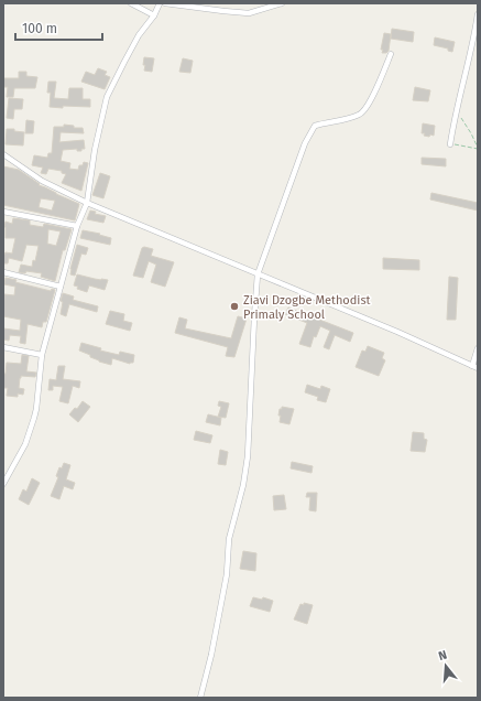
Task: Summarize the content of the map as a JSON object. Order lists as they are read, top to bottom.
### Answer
{
  "places": ["Ziavi Dzogbe Methodist Primaly School"],
  "scale_bar": "100 m",
  "north": "top"
}
